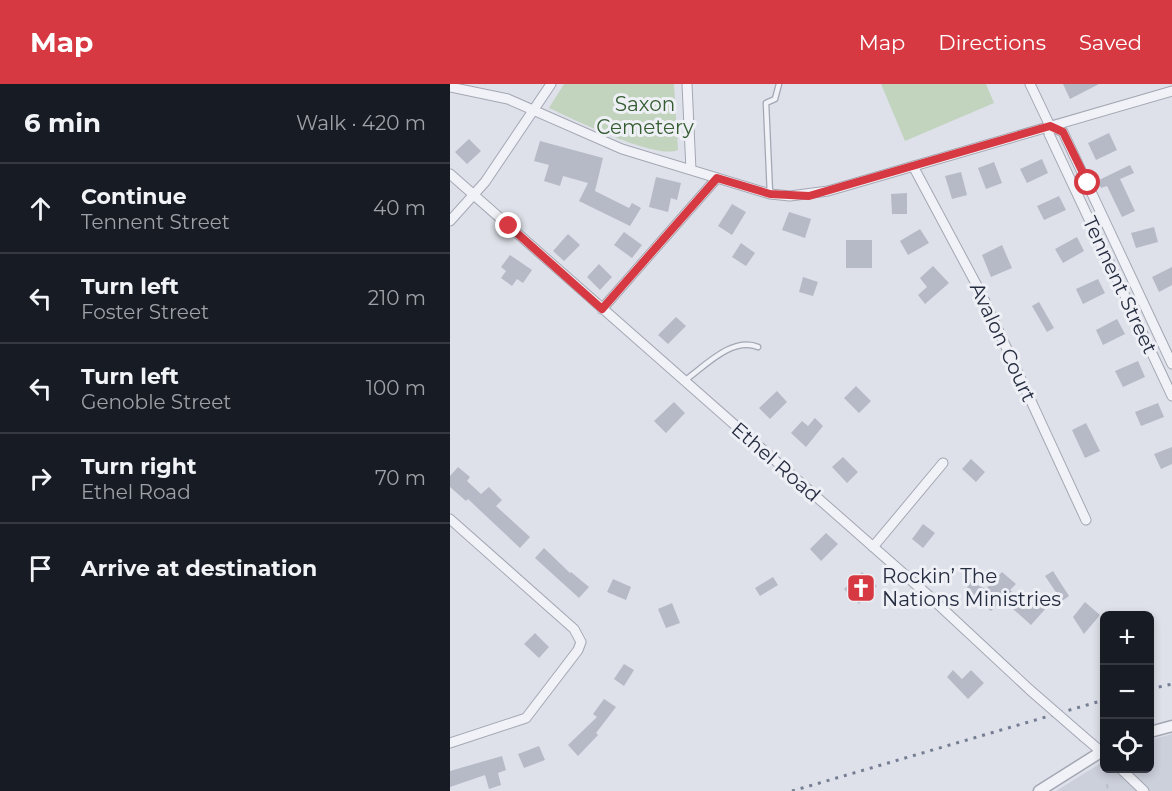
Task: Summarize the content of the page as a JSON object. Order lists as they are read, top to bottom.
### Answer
{
  "streets": {
    "street": ["Tennent Street", "Avalon Court", "Ethel Road"]
  },
  "parks": ["Saxon Cemetery"],
  "places": {
    "church": ["Rockin’ The Nations Ministries"]
  },
  "page": {
    "header": "Map",
    "nav": ["Map", "Directions", "Saved"],
    "heading": ["6 min", "Walk · 420 m"],
    "list": [
      ["Continue", "Tennent Street", "40 m"],
      ["Turn left", "Foster Street", "210 m"],
      ["Turn left", "Genoble Street", "100 m"],
      ["Turn right", "Ethel Road", "70 m"],
      "Arrive at destination"
    ],
    "map_buttons": ["+", "−"]
  }
}
